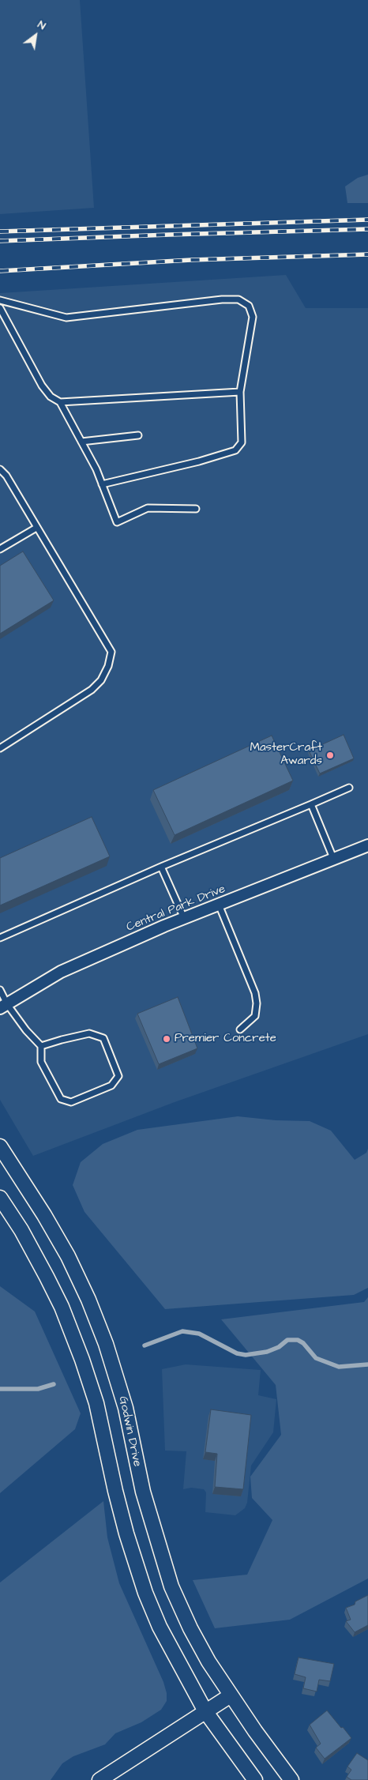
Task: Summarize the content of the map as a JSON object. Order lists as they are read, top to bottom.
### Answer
{
  "streets": {
    "street": ["Central Park Drive", "Godwin Drive"]
  },
  "places": ["MasterCraft Awards", "Premier Concrete"],
  "north": "top right"
}
